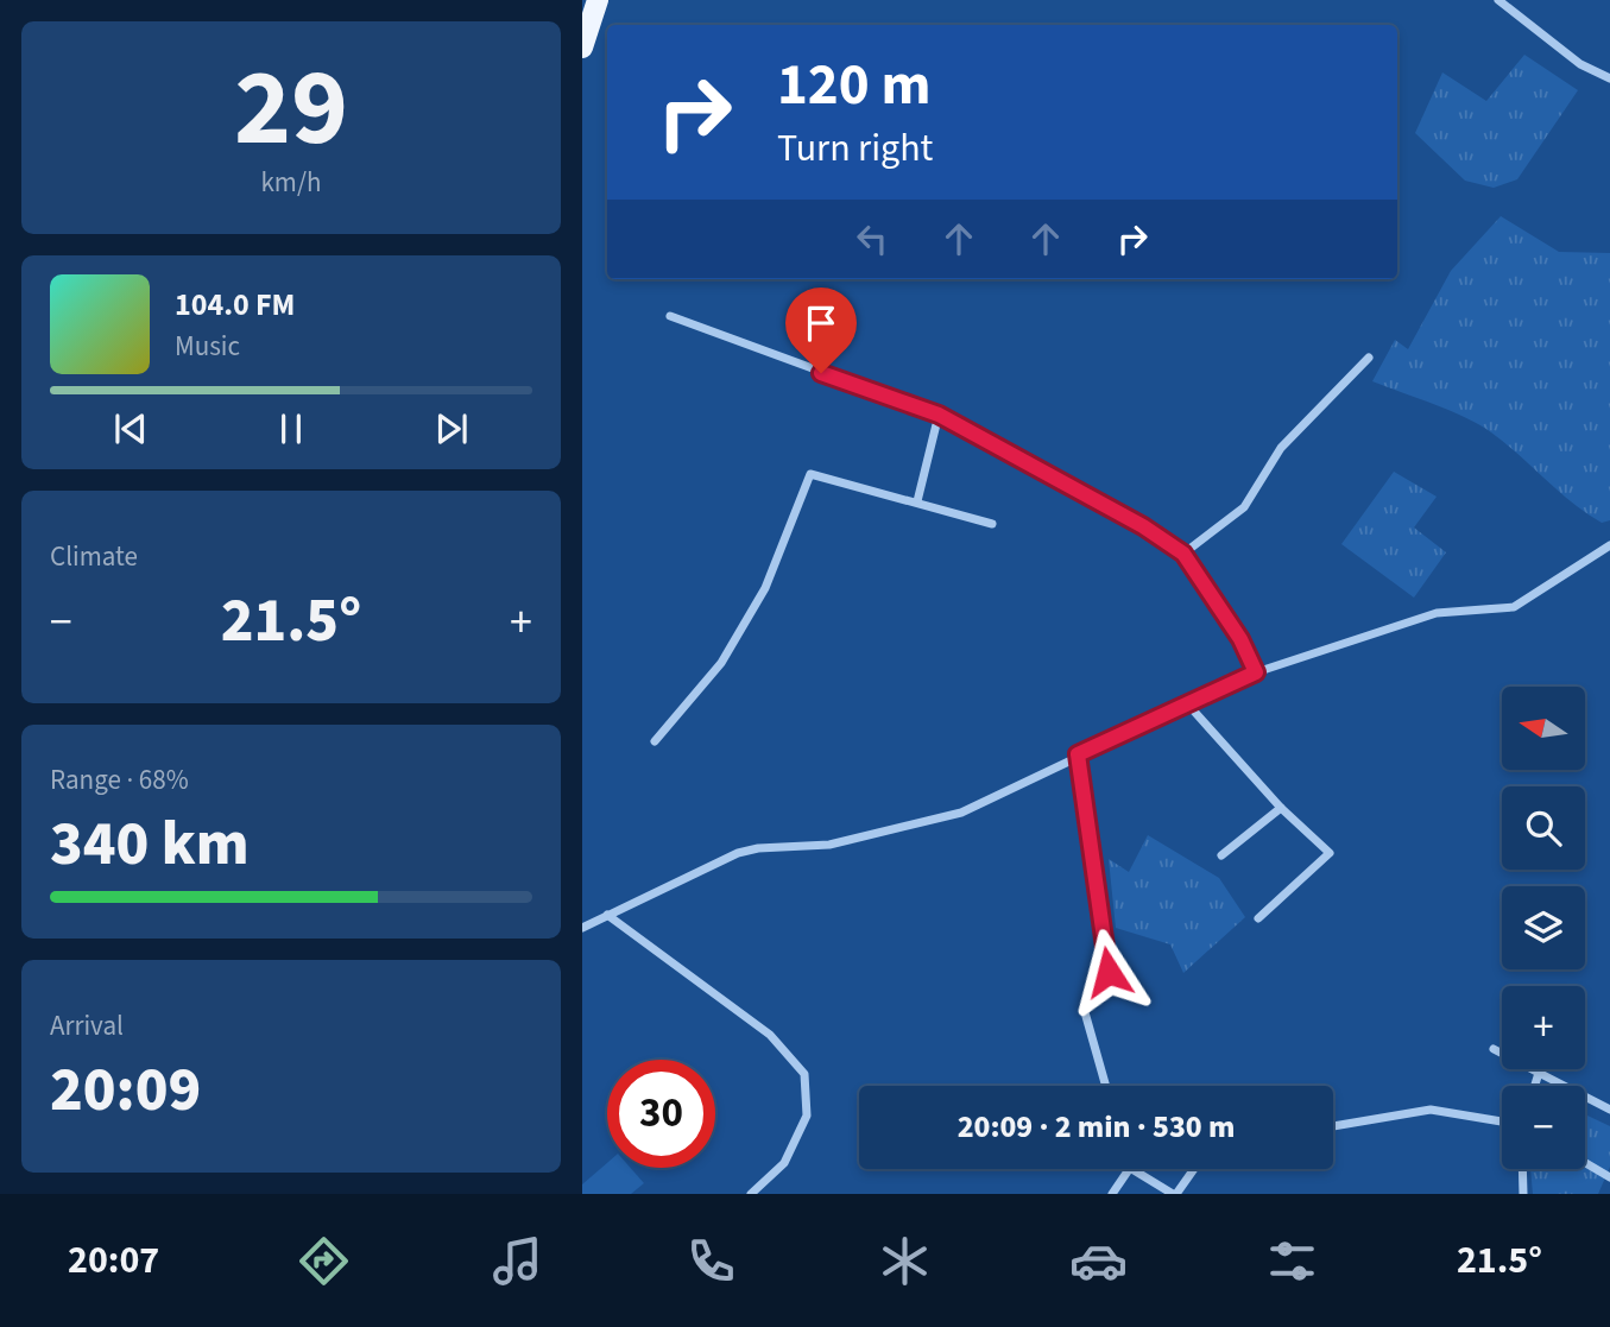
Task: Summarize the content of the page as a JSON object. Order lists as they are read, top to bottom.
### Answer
{
  "north": "left",
  "page": {
    "tile": [
      ["29", "km/h"],
      "Climate",
      ["Range · 68%", "340 km"],
      ["Arrival", "20:09"]
    ],
    "turn": ["120 m", "Turn right"],
    "song": ["104.0 FM", "Music"],
    "heat": ["−", "21.5°", "+"],
    "map_buttons": ["+", "−"],
    "limit": "30",
    "trip": "20:09 · 2 min · 530 m",
    "tabs": ["20:07", "21.5°"]
  }
}
